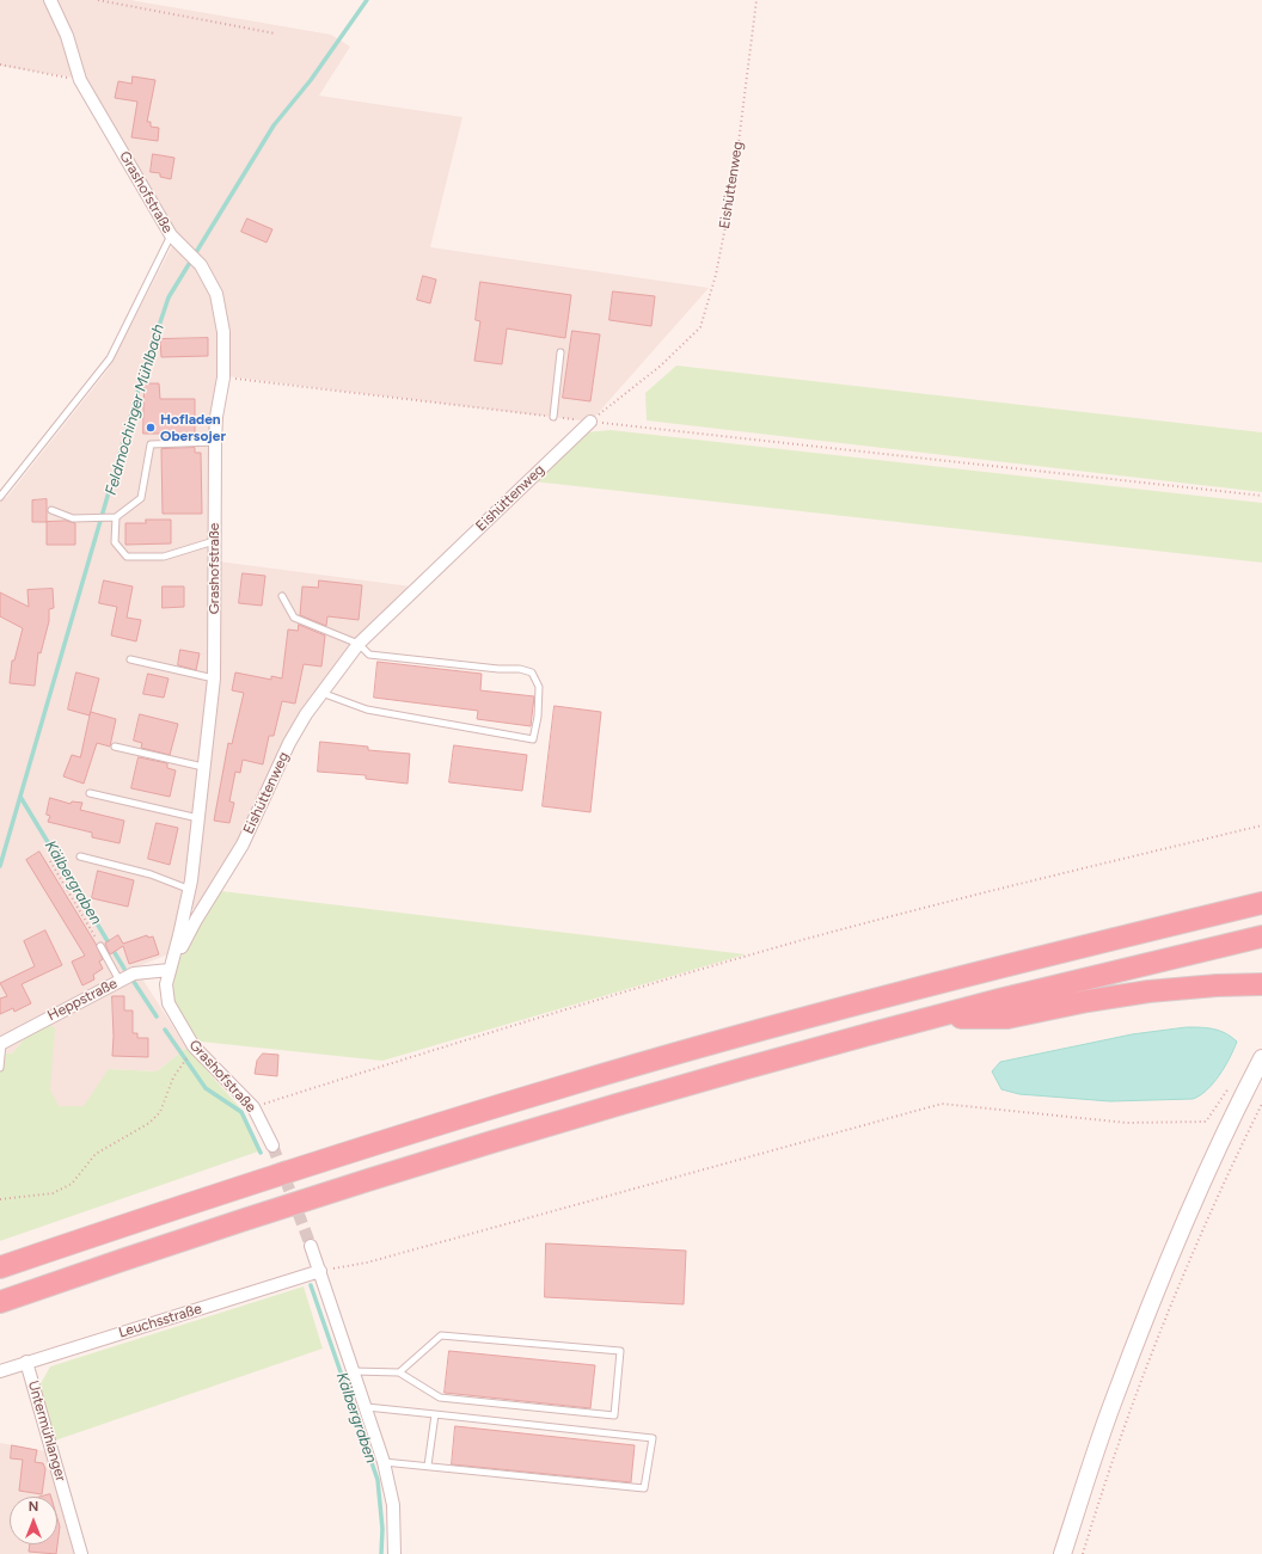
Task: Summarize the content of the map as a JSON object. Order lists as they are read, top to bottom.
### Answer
{
  "streets": {
    "street": [
      "Eishüttenweg",
      "Grashofstraße",
      "Heppstraße",
      "Leuchsstraße",
      "Untermühlanger"
    ]
  },
  "crossings": [
    ["Eishüttenweg", "Grashofstraße"],
    ["Eishüttenweg", "Heppstraße"],
    ["Grashofstraße", "Heppstraße"],
    ["Leuchsstraße", "Untermühlanger"]
  ],
  "water": ["Feldmochinger Mühlbach", "Kälbergraben"],
  "places": ["Hofladen Obersojer"],
  "north": "top"
}
